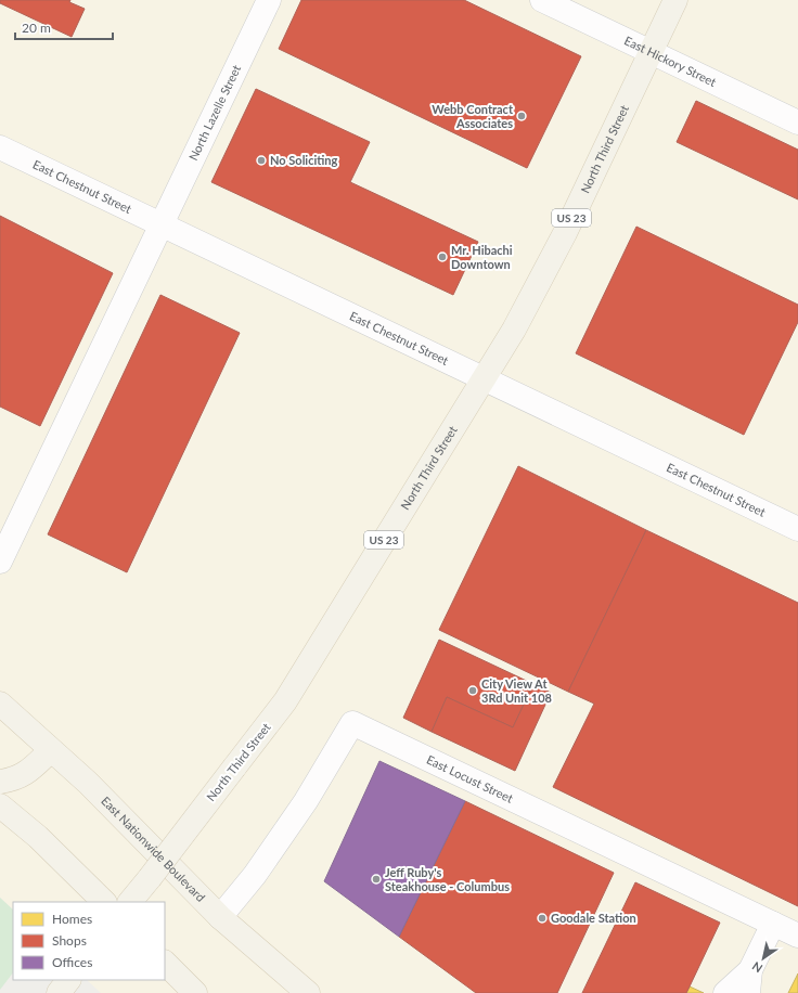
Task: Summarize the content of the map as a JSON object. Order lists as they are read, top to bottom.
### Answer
{
  "streets": {
    "main road": ["North Third Street", "US 23", "East Nationwide Boulevard"],
    "street": [
      "East Hickory Street",
      "North Lazelle Street",
      "East Chestnut Street",
      "East Locust Street"
    ]
  },
  "crossings": [
    ["East Hickory Street", "North Third Street"],
    ["North Lazelle Street", "East Chestnut Street"],
    ["North Third Street", "East Chestnut Street"],
    ["East Locust Street", "East Nationwide Boulevard"]
  ],
  "places": [
    "Webb Contract Associates",
    "No Soliciting",
    "Mr. Hibachi Downtown",
    "City View At 3Rd Unit 108",
    "Jeff Ruby's Steakhouse - Columbus",
    "Goodale Station"
  ],
  "legend": ["Homes", "Shops", "Offices"],
  "scale_bar": "20 m",
  "north": "bottom left"
}
